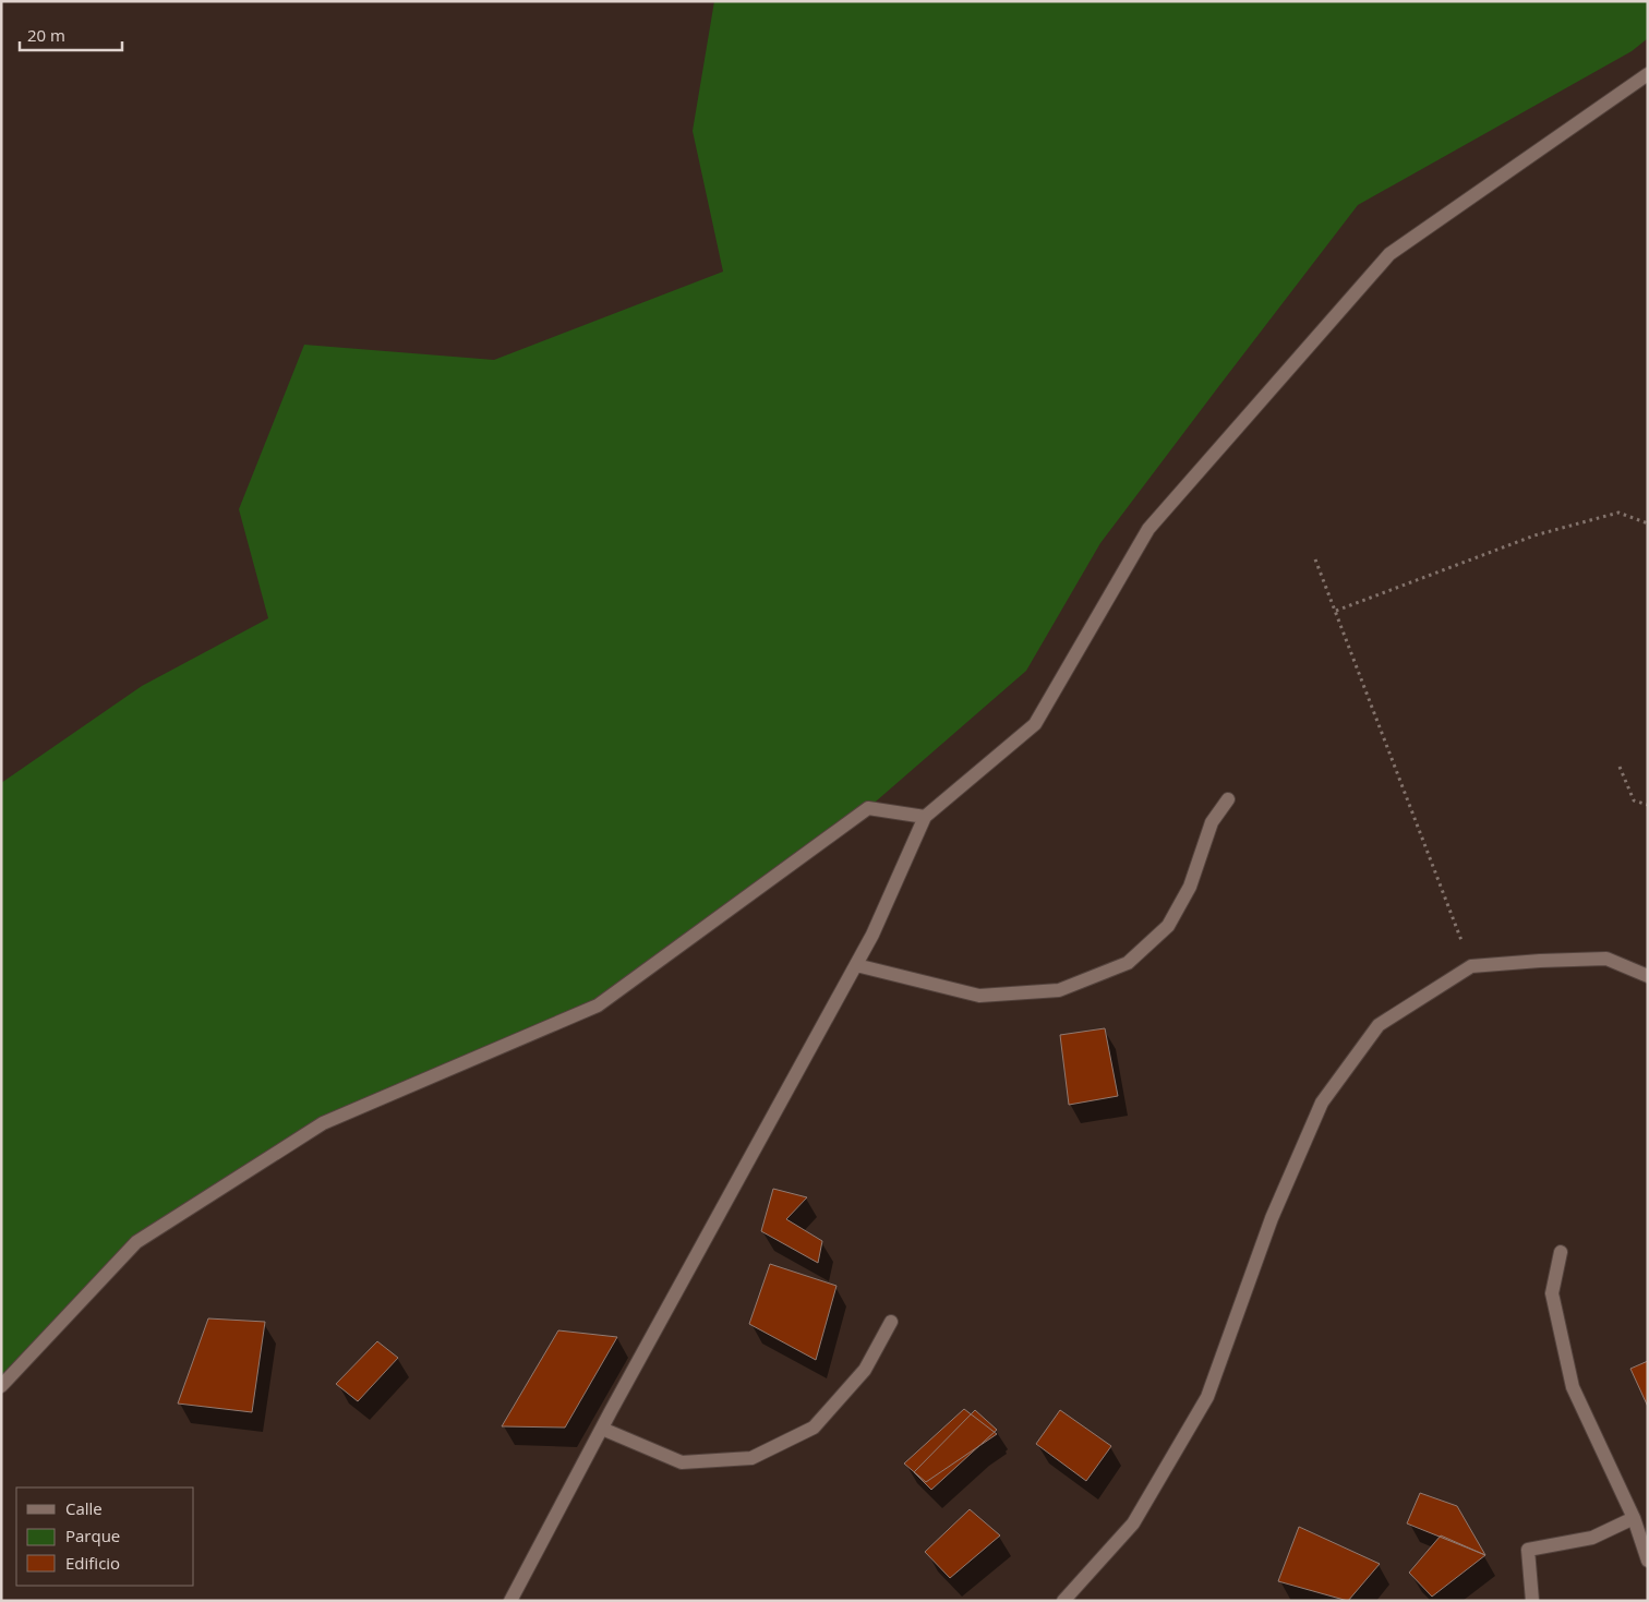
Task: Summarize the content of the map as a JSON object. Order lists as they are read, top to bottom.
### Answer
{
  "legend": ["Calle", "Parque", "Edificio"],
  "scale_bar": "20 m"
}
